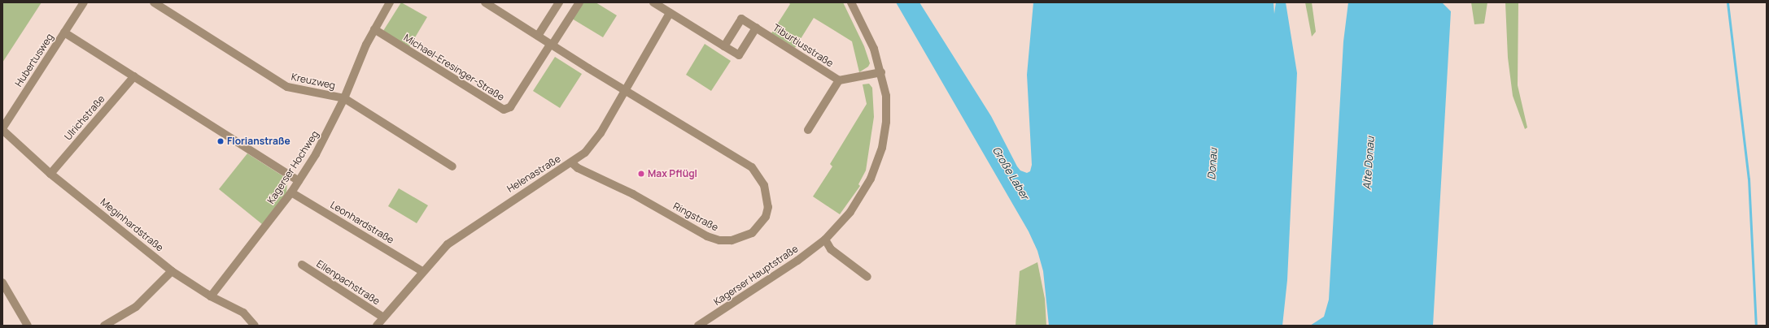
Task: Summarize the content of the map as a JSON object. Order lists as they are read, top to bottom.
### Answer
{
  "streets": {
    "street": [
      "Tiburtiusstraße",
      "Hubertusweg",
      "Michael-Eresinger-Straße",
      "Kreuzweg",
      "Ulrichstraße",
      "Kagerser Hochweg",
      "Helenastraße",
      "Ringstraße",
      "Leonhardstraße",
      "Meginhardstraße",
      "Kagerser Hauptstraße",
      "Ellenpachstraße"
    ]
  },
  "crossings": [
    ["Tiburtiusstraße", "Kagerser Hauptstraße"],
    ["Hubertusweg", "Meginhardstraße"],
    ["Michael-Eresinger-Straße", "Kagerser Hochweg"],
    ["Michael-Eresinger-Straße", "Ringstraße"],
    ["Kreuzweg", "Kagerser Hochweg"],
    ["Ulrichstraße", "Meginhardstraße"],
    ["Kagerser Hochweg", "Leonhardstraße"],
    ["Kagerser Hochweg", "Meginhardstraße"],
    ["Helenastraße", "Ringstraße"],
    ["Helenastraße", "Leonhardstraße"],
    ["Helenastraße", "Ellenpachstraße"]
  ],
  "water": ["Alte Donau", "Donau", "Große Laber"],
  "places": ["Florianstraße", "Max Pflügl"]
}
